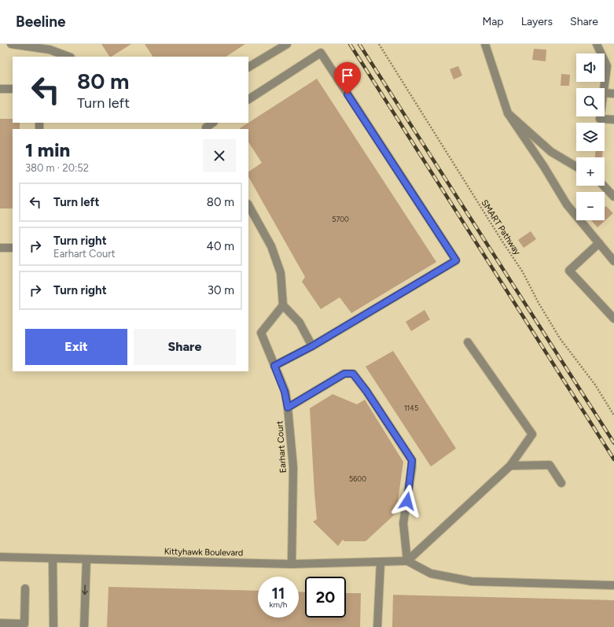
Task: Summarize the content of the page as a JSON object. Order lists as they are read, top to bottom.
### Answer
{
  "streets": {
    "street": ["Earhart Court", "Kittyhawk Boulevard"],
    "path": ["SMART Pathway"]
  },
  "crossings": [
    ["Earhart Court", "Kittyhawk Boulevard"]
  ],
  "house_numbers": ["5700", "1145", "5600"],
  "page": {
    "header": "Beeline",
    "nav": ["Map", "Layers", "Share"],
    "map_buttons": ["+", "−"],
    "turn": ["80 m", "Turn left"],
    "heading": ["1 min", "380 m · 20:52"],
    "list": [
      {
        "name": "Turn left",
        "value": "80 m"
      },
      {
        "name": "Turn right",
        "note": "Earhart Court",
        "value": "40 m"
      },
      {
        "name": "Turn right",
        "value": "30 m"
      }
    ],
    "buttons": ["Exit", "Share"],
    "speed": "11 km/h",
    "limit": "20"
  }
}
